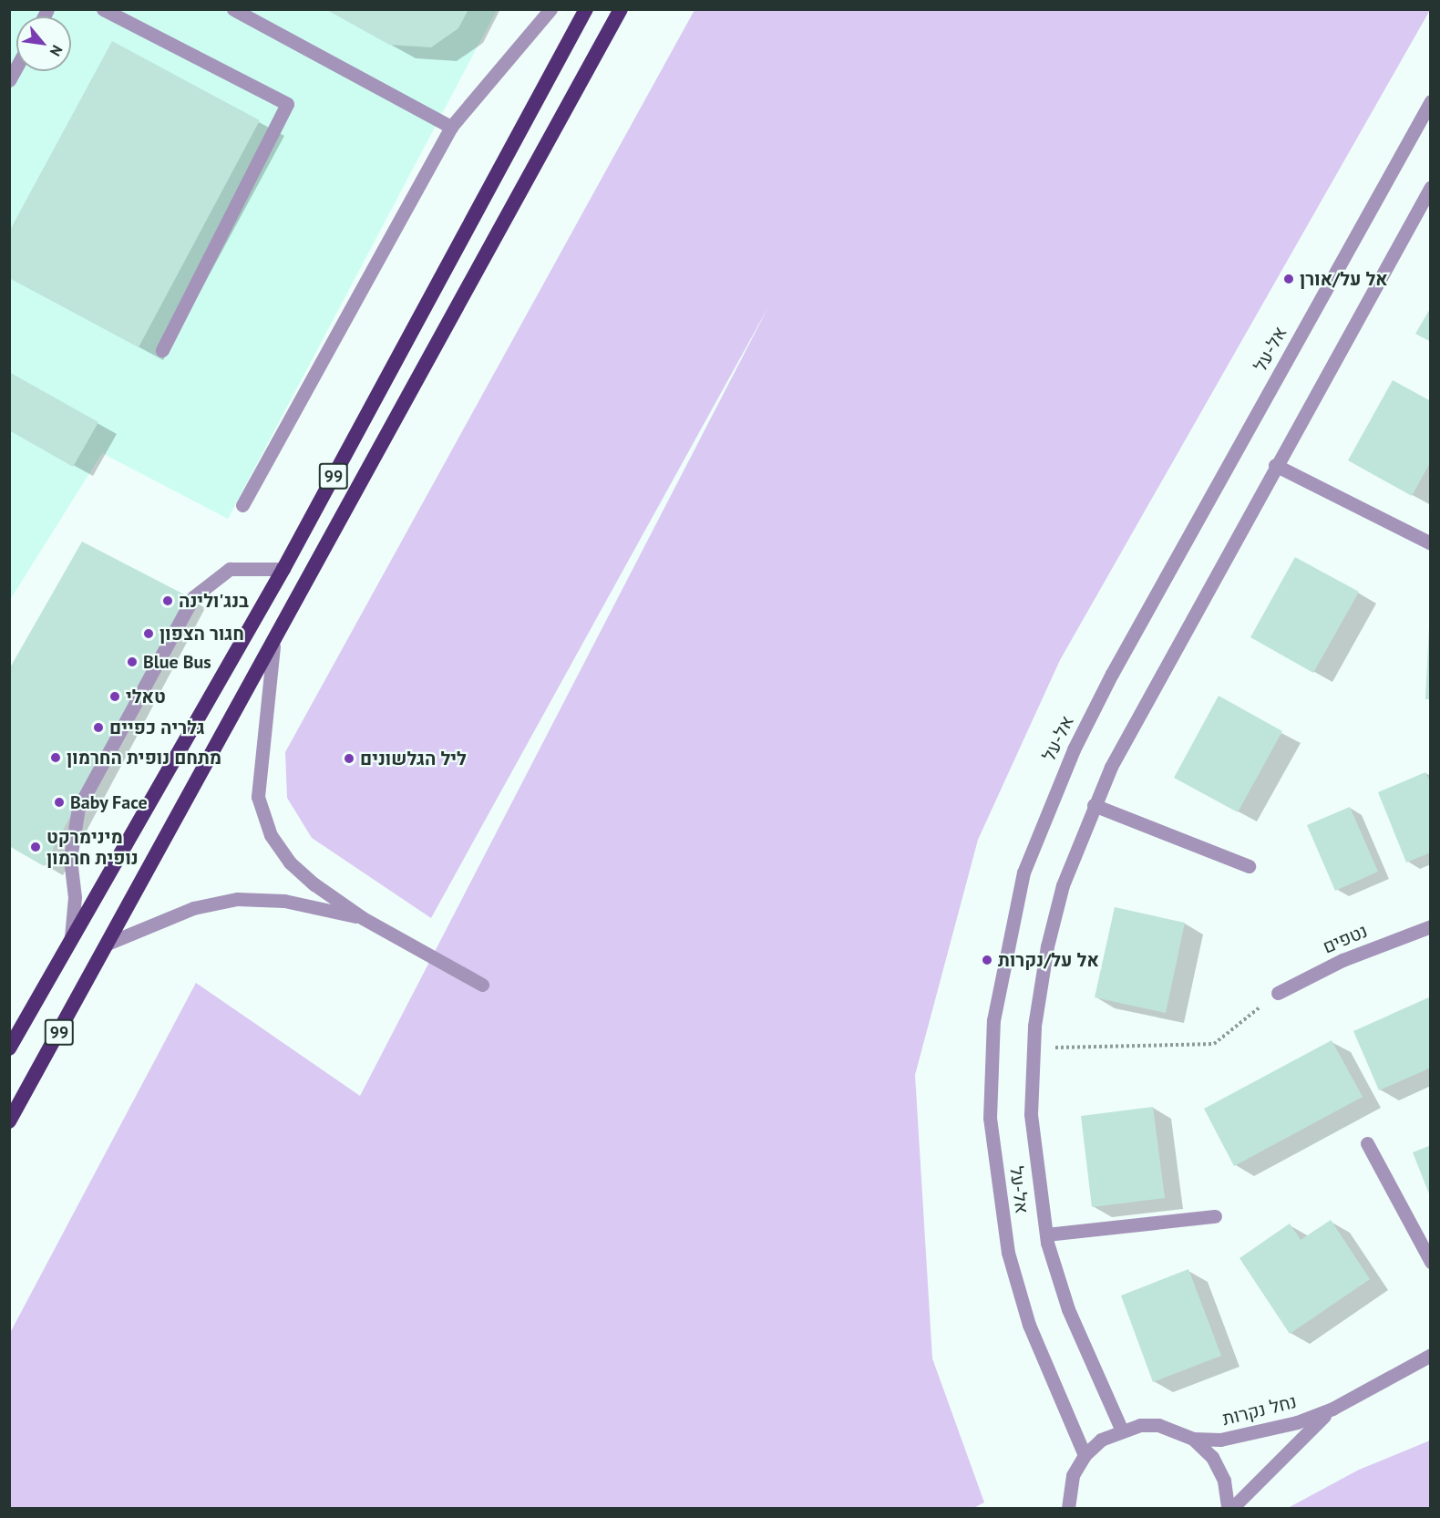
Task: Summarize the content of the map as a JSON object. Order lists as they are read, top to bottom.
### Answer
{
  "streets": {
    "highway": ["99"],
    "street": ["אל-על", "נטפים", "נחל נקרות"]
  },
  "places": [
    "אל על/אורן",
    "בנג'ולינה",
    "חגור הצפון",
    "Blue Bus",
    "טאלי",
    "גלריה כפיים",
    "מתחם נופית החרמון",
    "ליל הגלשונים",
    "Baby Face",
    "מינימרקט נופית חרמון",
    "אל על/נקרות"
  ],
  "north": "bottom right"
}
